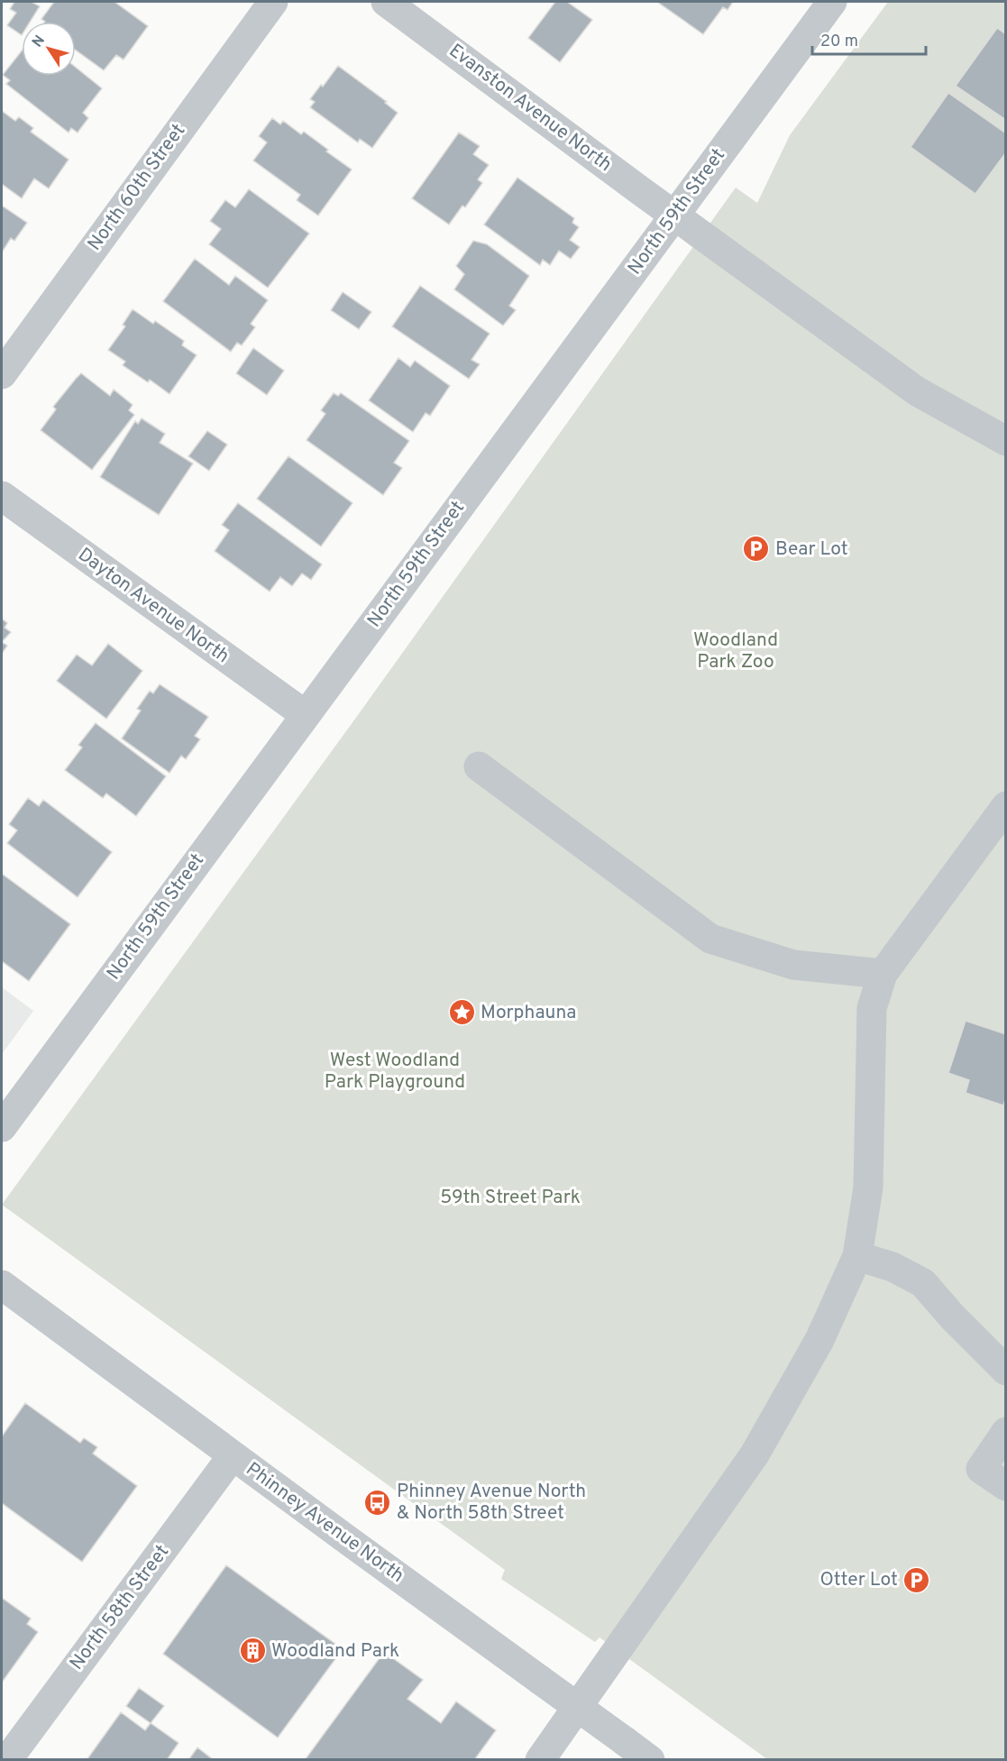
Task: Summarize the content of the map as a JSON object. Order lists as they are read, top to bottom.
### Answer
{
  "streets": {
    "street": [
      "Evanston Avenue North",
      "North 60th Street",
      "North 59th Street",
      "Dayton Avenue North",
      "Phinney Avenue North",
      "North 58th Street"
    ]
  },
  "crossings": [
    ["Evanston Avenue North", "North 59th Street"],
    ["North 59th Street", "Dayton Avenue North"],
    ["Phinney Avenue North", "North 58th Street"]
  ],
  "parks": ["Woodland Park Zoo", "West Woodland Park Playground", "59th Street Park"],
  "places": {
    "parking": ["Bear Lot", "Otter Lot"],
    "place": ["Morphauna"],
    "bus stop": ["Phinney Avenue North & North 58th Street"],
    "building": ["Woodland Park"]
  },
  "scale_bar": "20 m",
  "north": "top left"
}
